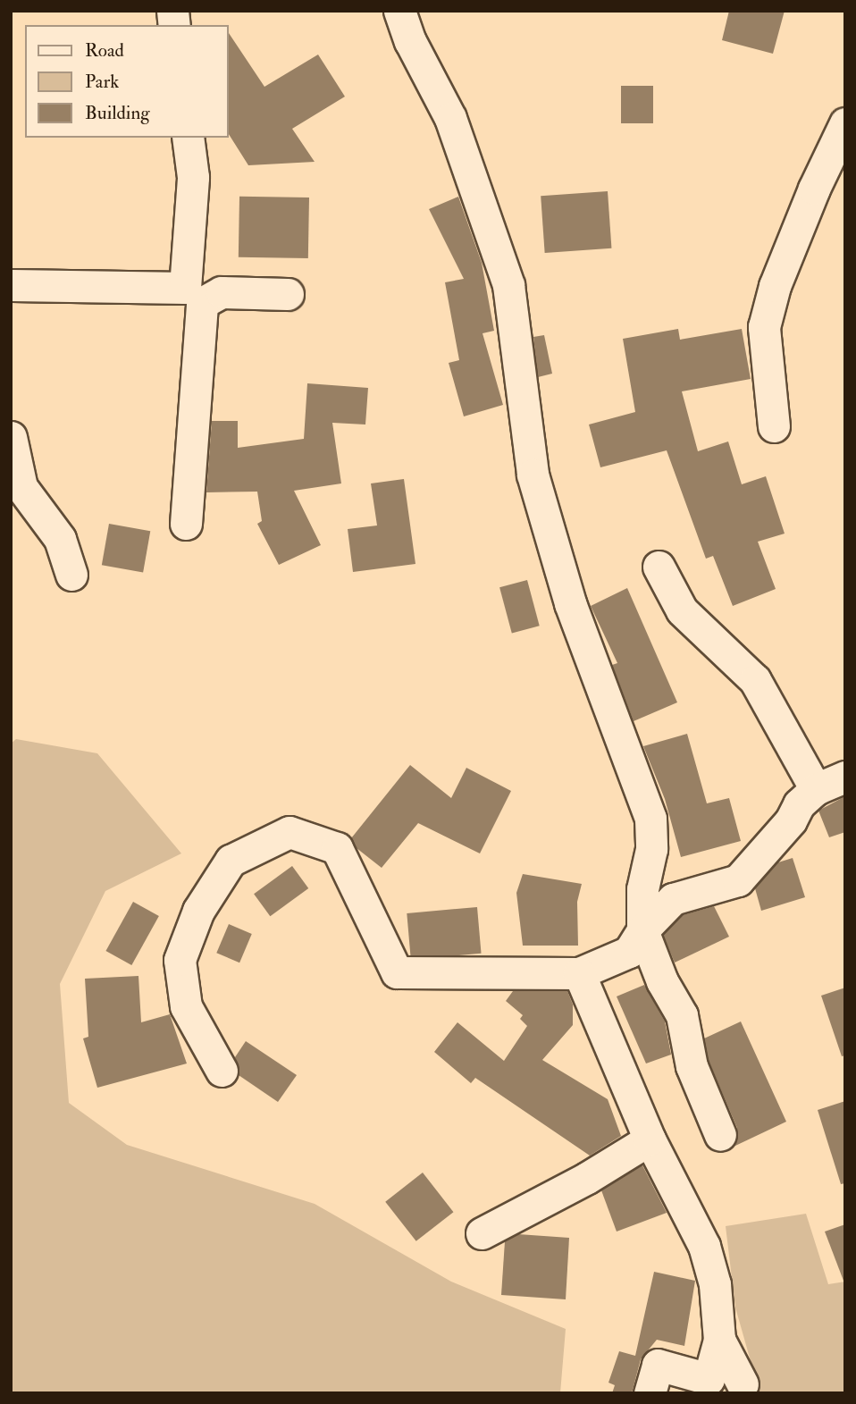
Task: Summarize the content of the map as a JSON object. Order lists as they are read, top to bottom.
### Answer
{
  "legend": ["Road", "Park", "Building"]
}
